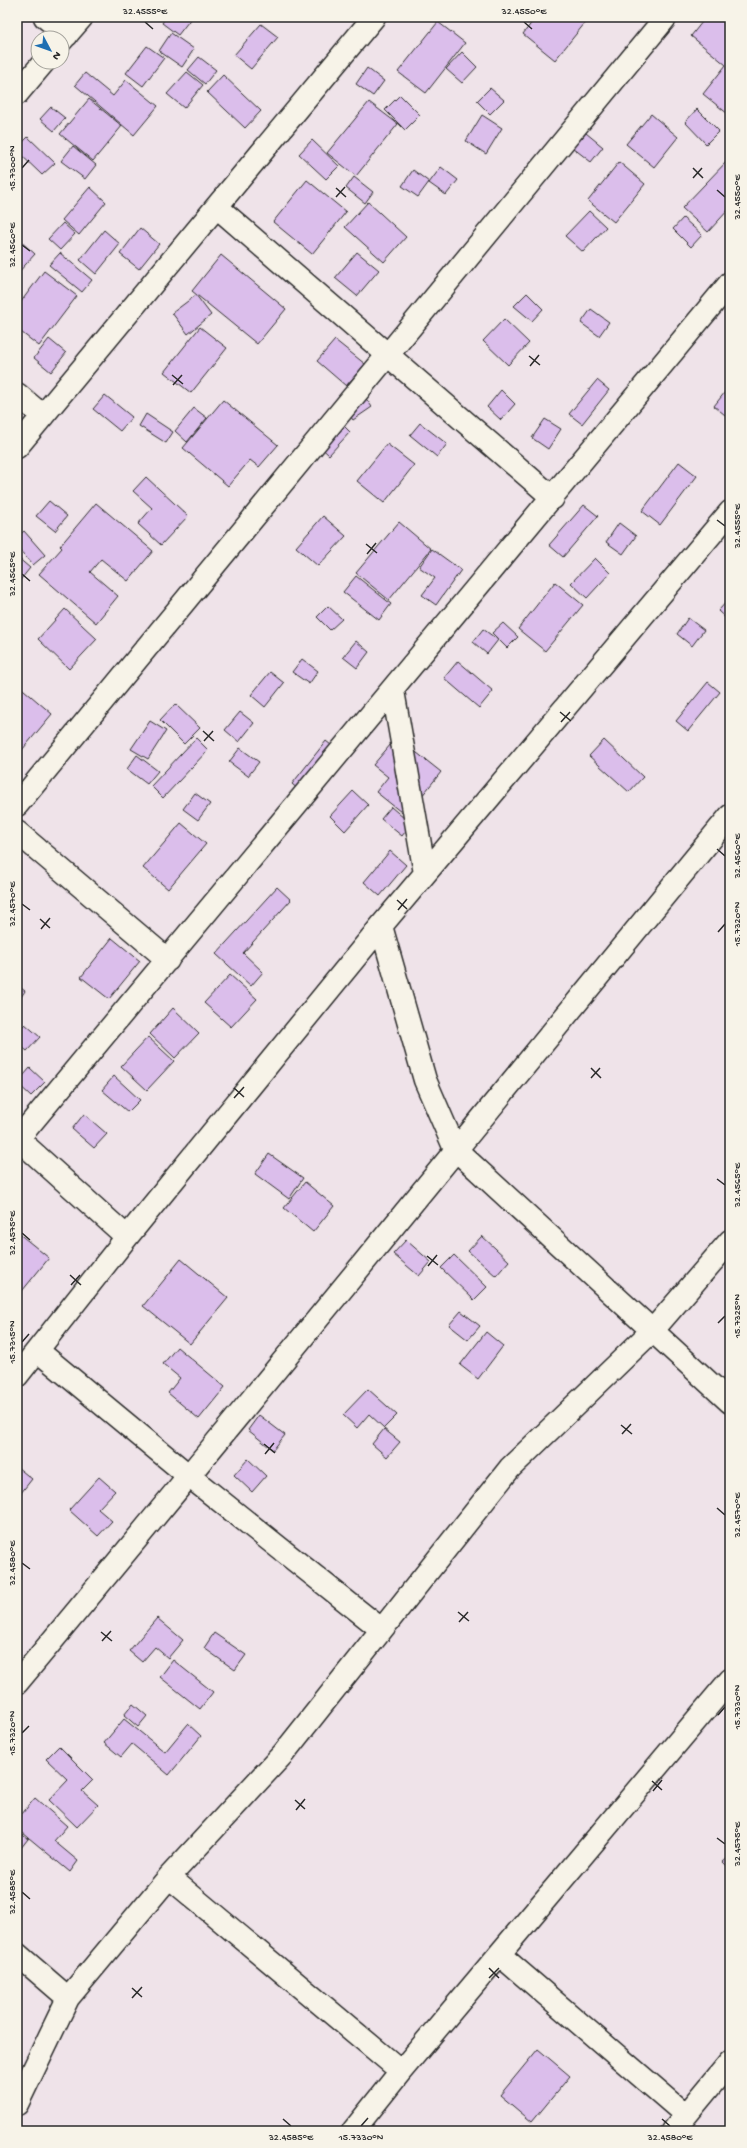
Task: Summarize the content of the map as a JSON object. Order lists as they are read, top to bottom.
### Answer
{
  "north": "bottom right",
  "coordinates": [
    "32.4555°E",
    "32.4550°E",
    "15.7300°N",
    "32.4560°E",
    "32.4565°E",
    "32.4570°E",
    "15.7320°N",
    "32.4575°E",
    "15.7325°N",
    "15.7315°N",
    "32.4580°E",
    "15.7330°N",
    "32.4585°E"
  ]
}
